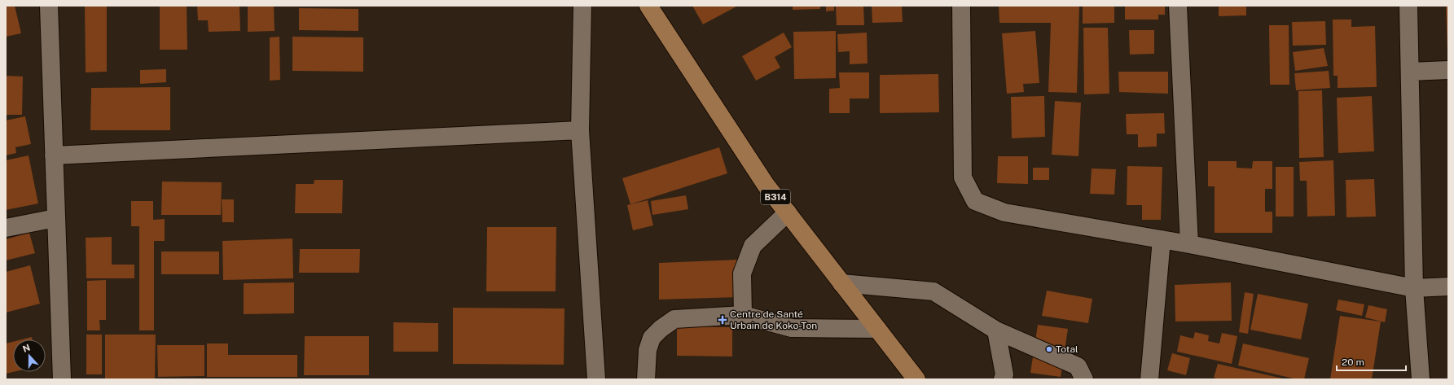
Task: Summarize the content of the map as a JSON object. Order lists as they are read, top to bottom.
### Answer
{
  "streets": {
    "main road": ["B314"]
  },
  "places": {
    "health": ["Centre de Santé Urbain de Koko-Ton"],
    "other": ["Total"]
  },
  "scale_bar": "20 m",
  "north": "top"
}
